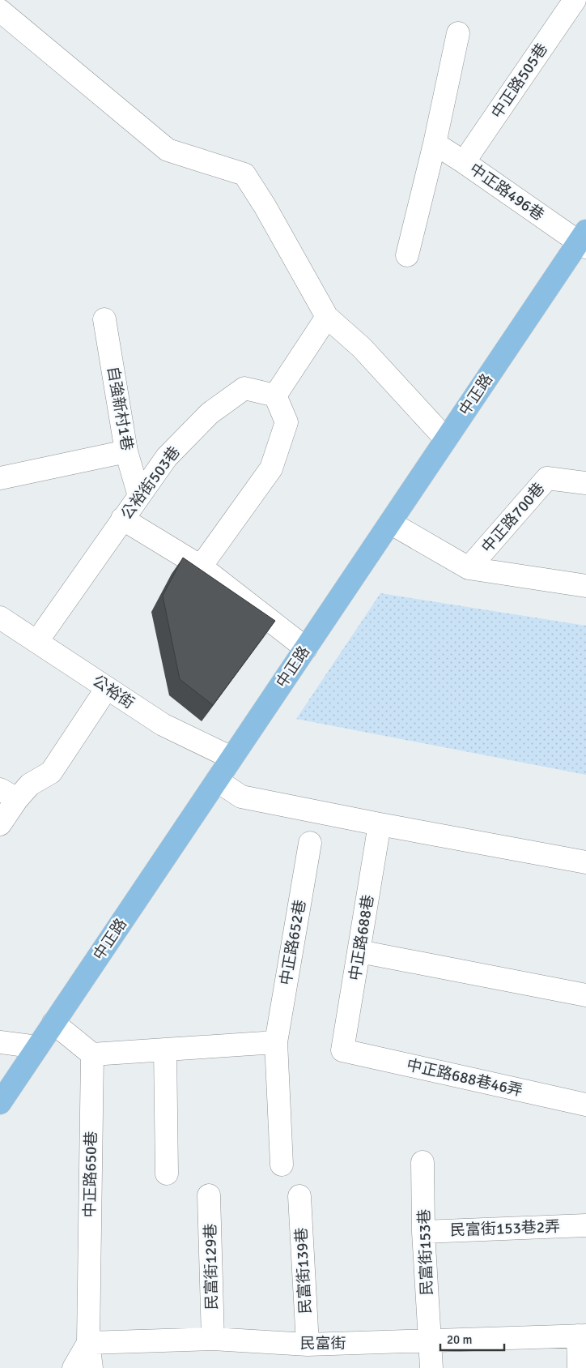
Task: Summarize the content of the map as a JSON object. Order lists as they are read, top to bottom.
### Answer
{
  "streets": {
    "main road": ["中正路"],
    "street": [
      "中正路505巷",
      "中正路496巷",
      "自強新村1巷",
      "公裕街503巷",
      "中正路700巷",
      "公裕街",
      "中正路688巷",
      "中正路652巷",
      "中正路688巷46弄",
      "中正路650巷",
      "民富街153巷2弄",
      "民富街153巷",
      "民富街129巷",
      "民富街139巷",
      "民富街"
    ]
  },
  "crossings": [
    ["中正路505巷", "中正路496巷"],
    ["中正路496巷", "中正路"],
    ["中正路", "中正路700巷"],
    ["中正路", "公裕街"],
    ["自強新村1巷", "公裕街503巷"],
    ["公裕街503巷", "公裕街"],
    ["中正路688巷", "中正路688巷46弄"],
    ["中正路650巷", "民富街"],
    ["民富街153巷2弄", "民富街153巷"],
    ["民富街153巷", "民富街"],
    ["民富街129巷", "民富街"],
    ["民富街139巷", "民富街"]
  ],
  "scale_bar": "20 m"
}
